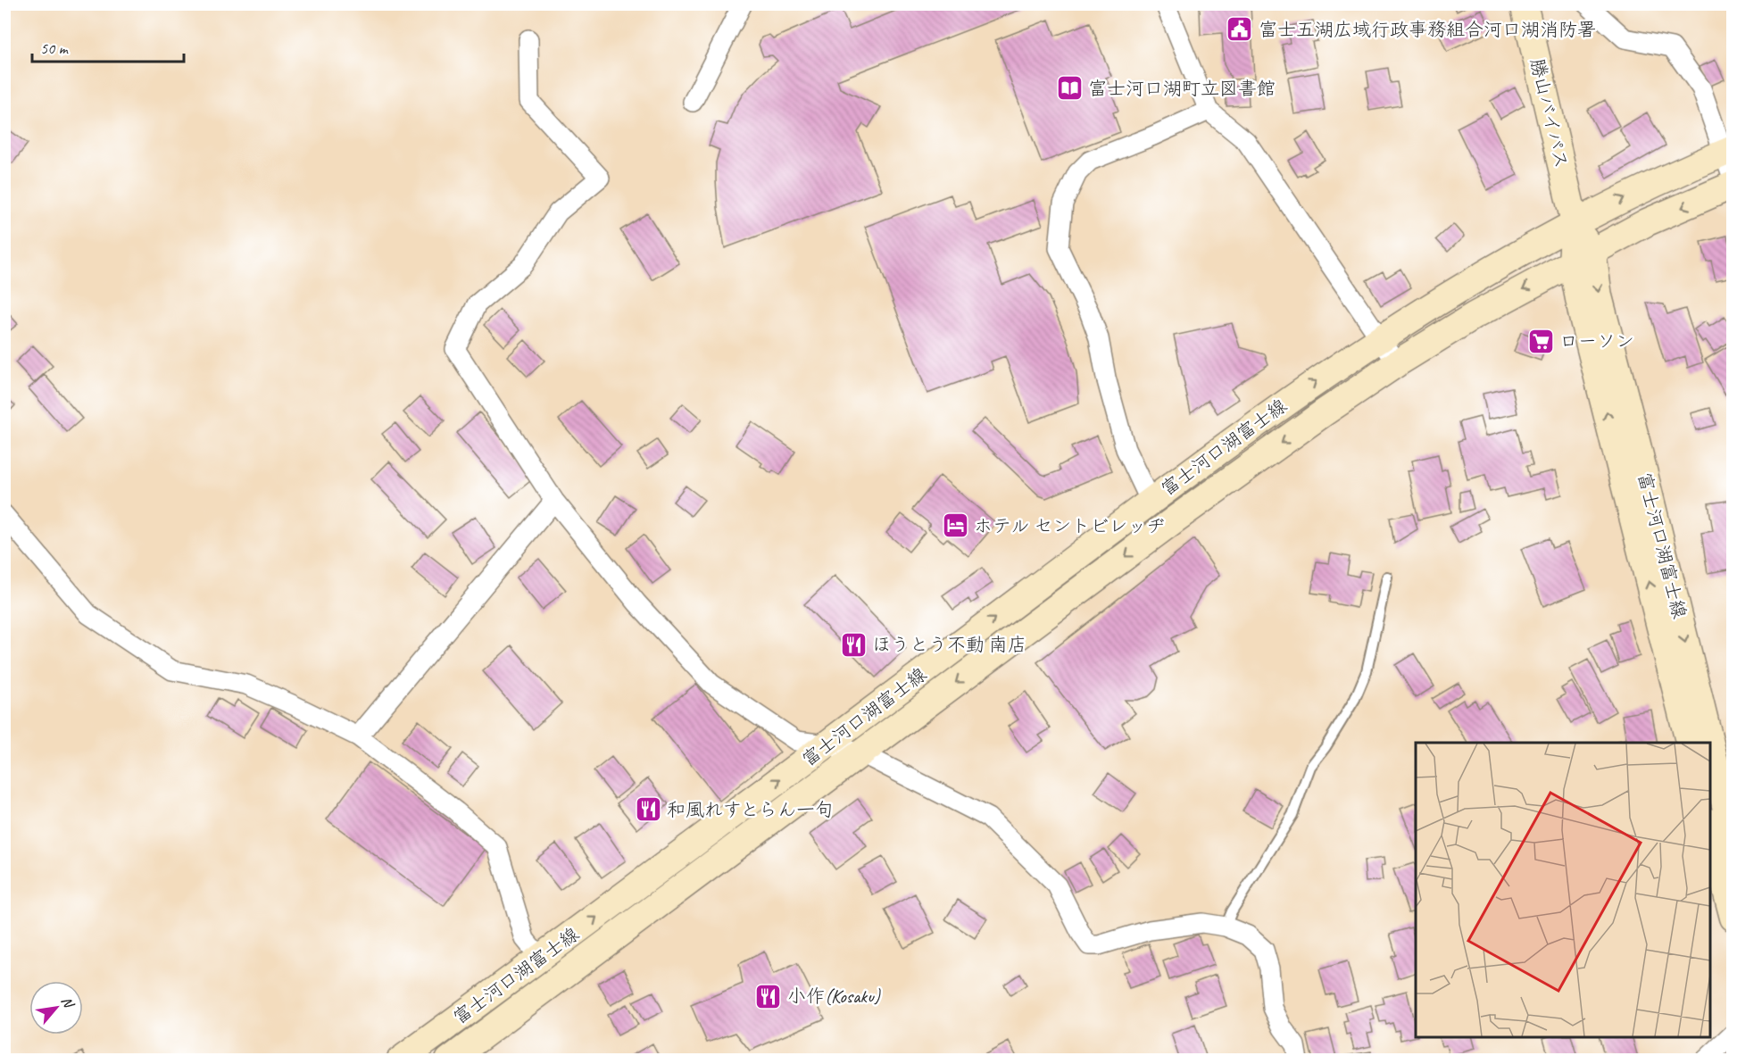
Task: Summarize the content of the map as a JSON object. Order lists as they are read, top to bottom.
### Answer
{
  "streets": {
    "main road": ["勝山バイパス", "富士河口湖富士線"]
  },
  "crossings": [
    ["勝山バイパス", "富士河口湖富士線"]
  ],
  "places": {
    "public building": ["富士五湖広域行政事務組合河口湖消防署"],
    "library": ["富士河口湖町立図書館"],
    "supermarket": ["ローソン"],
    "hotel": ["ホテル セントビレッヂ"],
    "restaurant": ["ほうとう不動 南店", "和風れすとらん一句", "小作(Kosaku)"]
  },
  "scale_bar": "50 m",
  "north": "top right"
}
